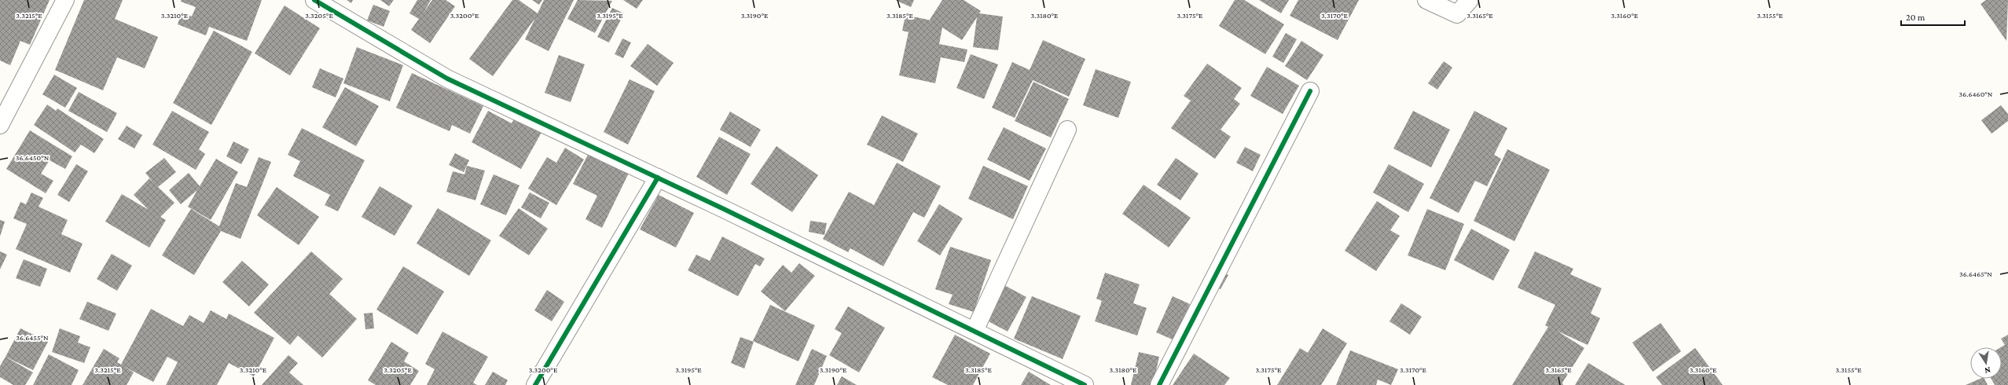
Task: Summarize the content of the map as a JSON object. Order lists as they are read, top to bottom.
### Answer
{
  "scale_bar": "20 m",
  "north": "bottom",
  "coordinates": [
    "3.3215°E",
    "3.3210°E",
    "3.3205°E",
    "3.3200°E",
    "3.3195°E",
    "3.3190°E",
    "3.3185°E",
    "3.3180°E",
    "3.3175°E",
    "3.3170°E",
    "3.3165°E",
    "3.3160°E",
    "3.3155°E",
    "36.6460°N",
    "36.6450°N",
    "36.6465°N",
    "36.6455°N"
  ]
}
